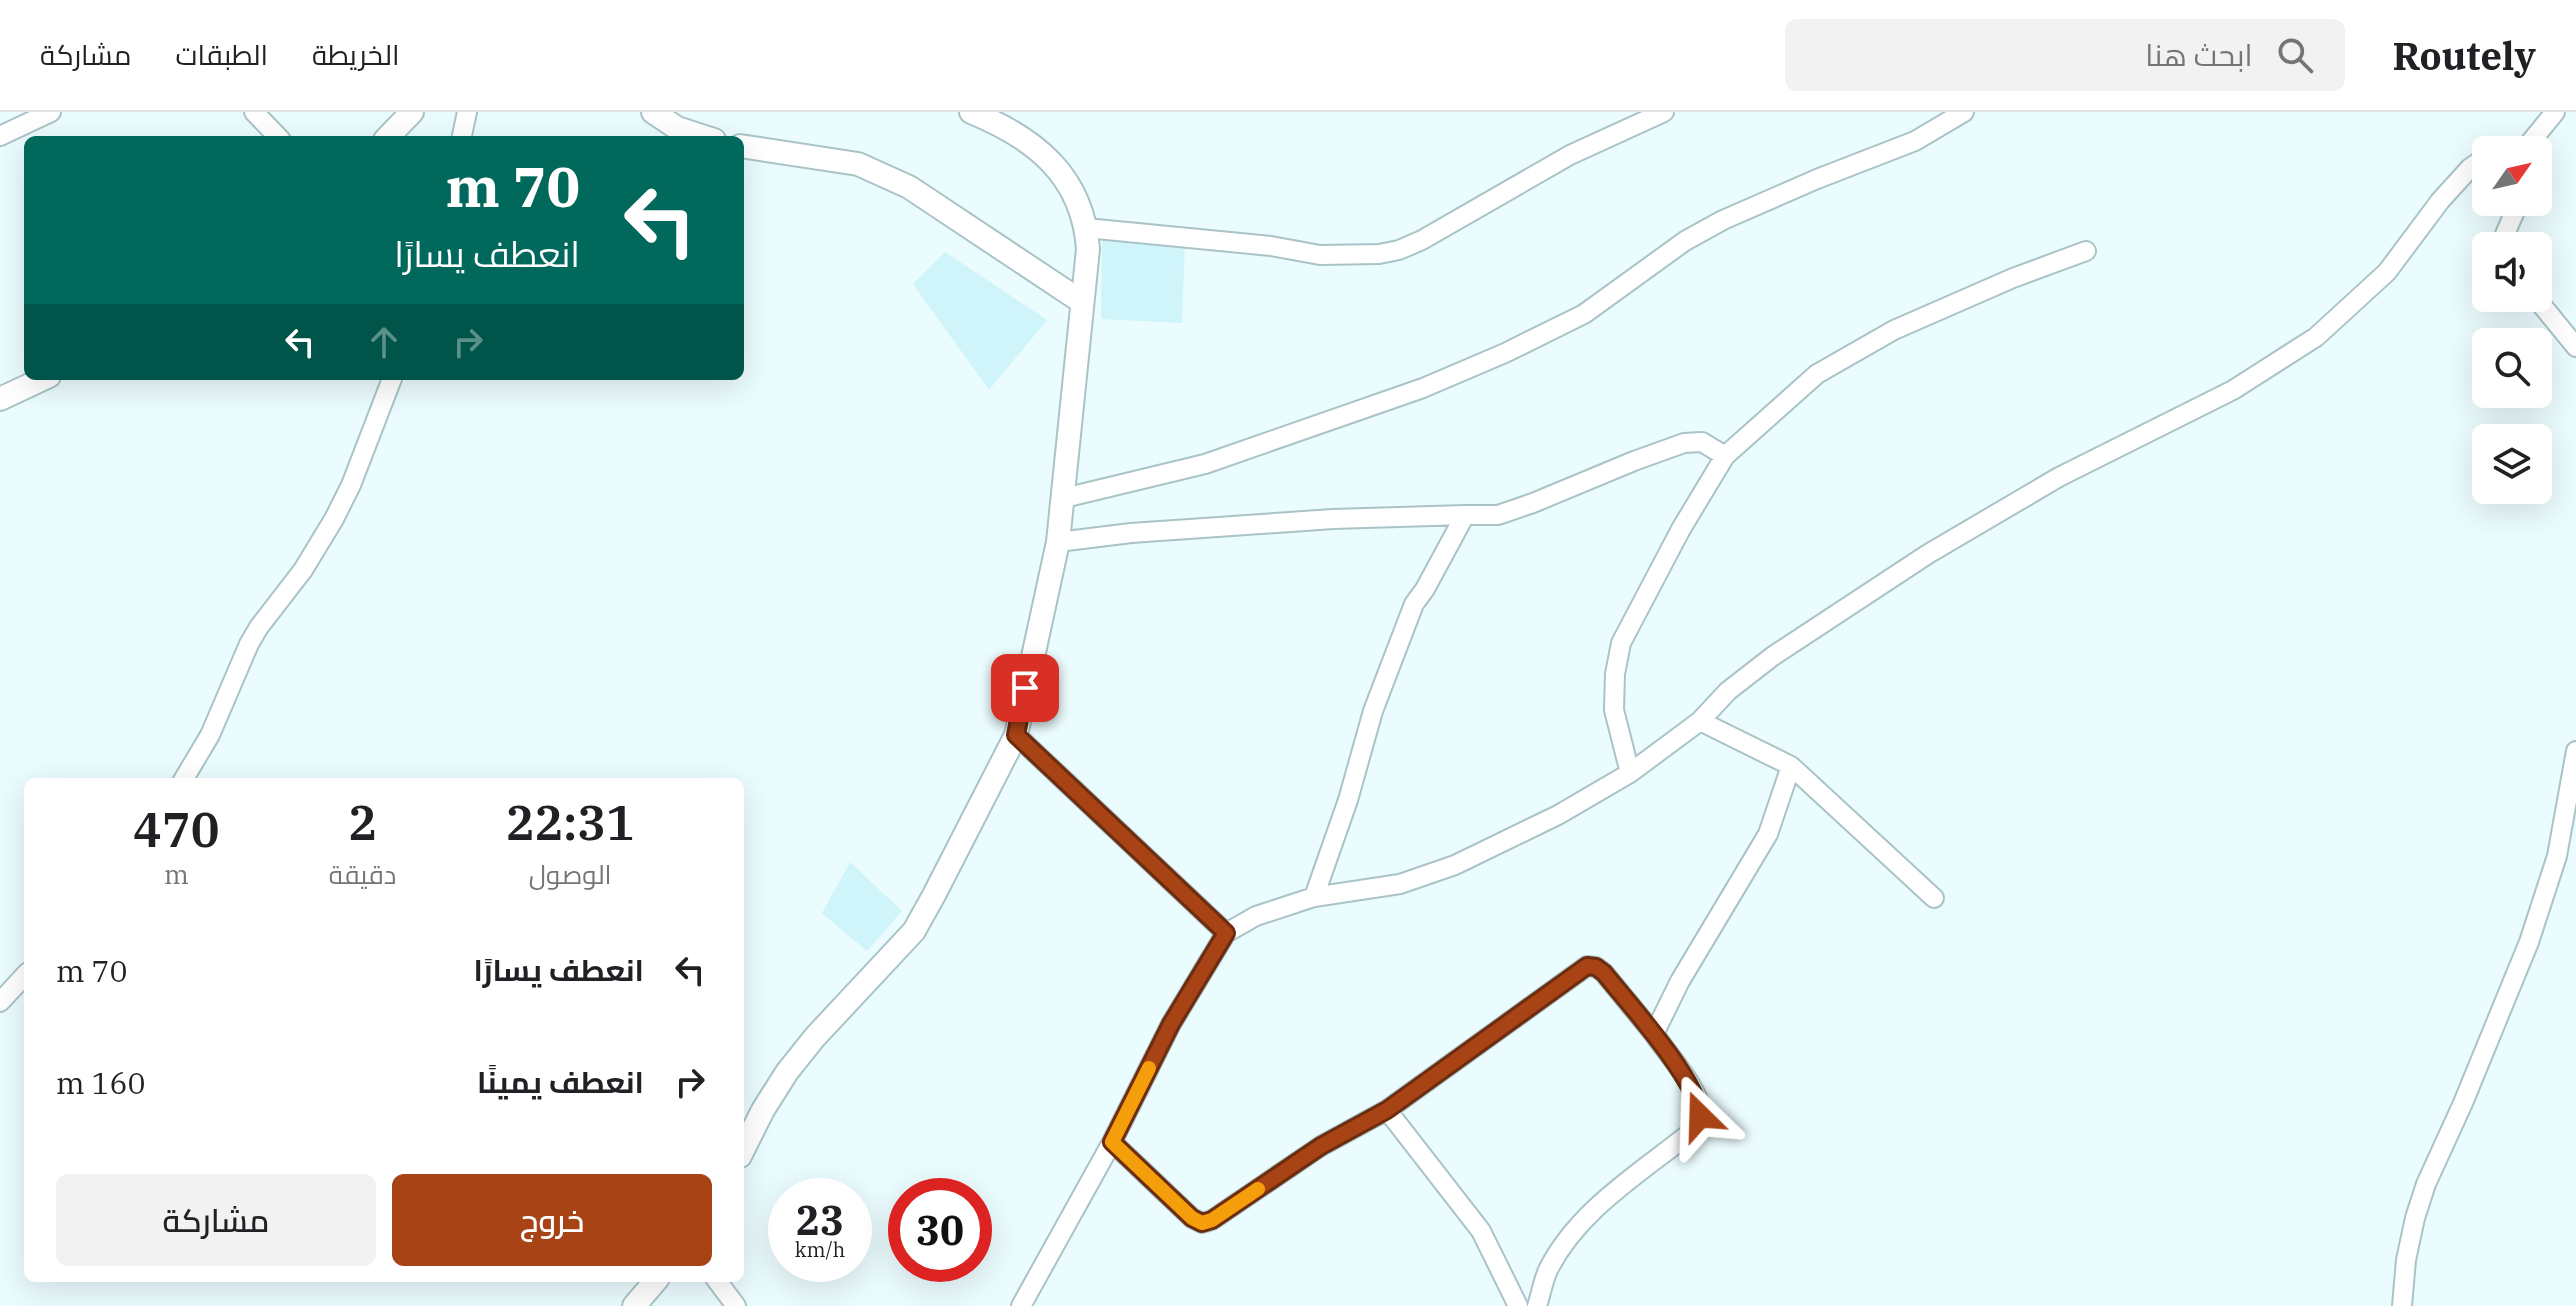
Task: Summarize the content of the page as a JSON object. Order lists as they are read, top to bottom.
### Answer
{
  "north": "top right",
  "page": {
    "header": "Routely",
    "search": "ابحث هنا",
    "nav": ["الخريطة", "الطبقات", "مشاركة"],
    "turn": ["70 m", "انعطف يسارًا"],
    "eta": [
      "22:31",
      "الوصول",
      "2",
      "دقيقة",
      "470",
      "m"
    ],
    "list": [
      {
        "name": "انعطف يسارًا",
        "value": "70 m"
      },
      {
        "name": "انعطف يمينًا",
        "value": "160 m"
      }
    ],
    "buttons": ["خروج", "مشاركة"],
    "speed": "23 km/h",
    "limit": "30"
  }
}
